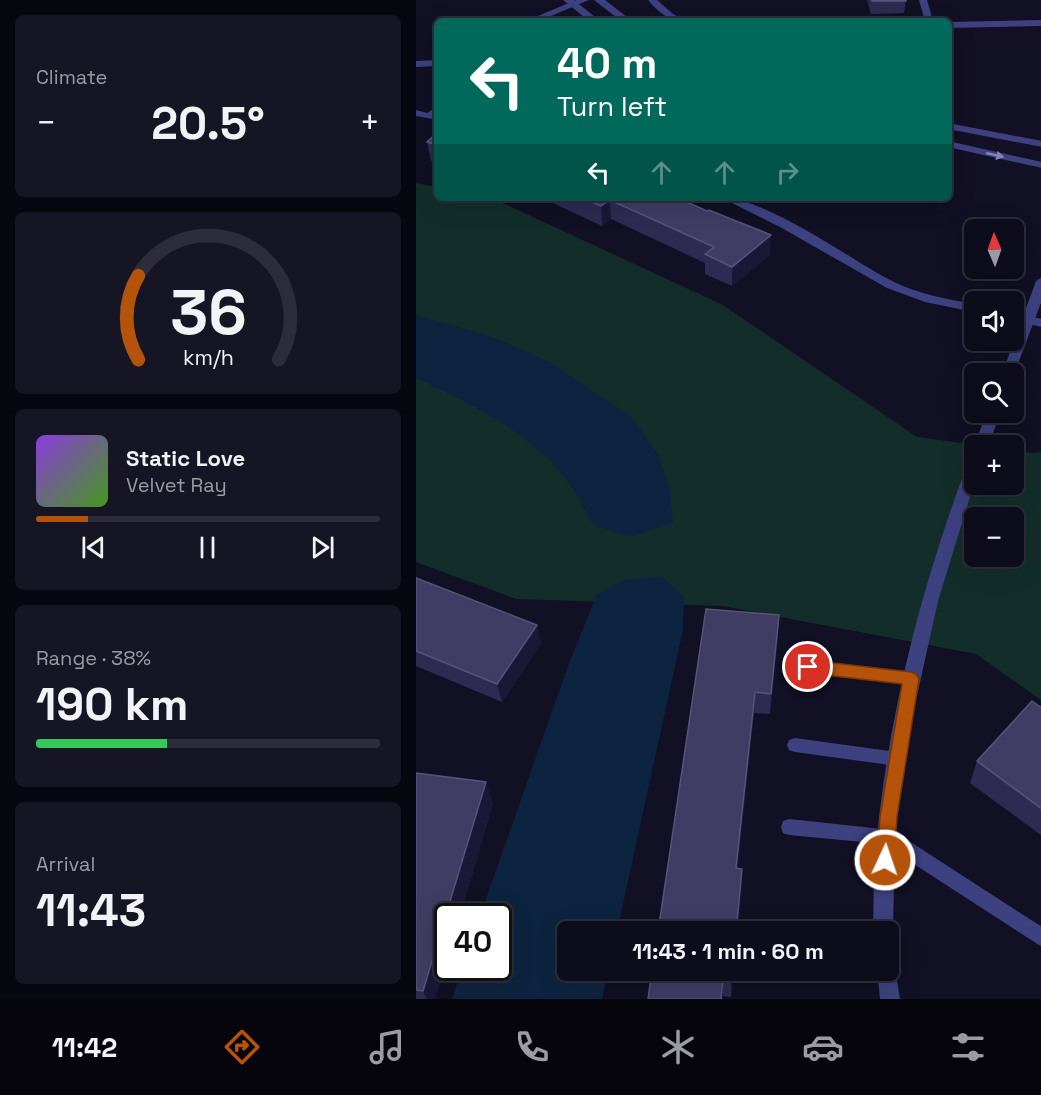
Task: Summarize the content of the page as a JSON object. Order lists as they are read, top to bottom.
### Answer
{
  "north": "top",
  "page": {
    "tile": [
      "Climate",
      ["Range · 38%", "190 km"],
      ["Arrival", "11:43"]
    ],
    "turn": ["40 m", "Turn left"],
    "heat": ["−", "20.5°", "+"],
    "map_buttons": ["+", "−"],
    "song": ["Static Love", "Velvet Ray"],
    "limit": "40",
    "trip": "11:43 · 1 min · 60 m",
    "tabs": "11:42",
    "gauge": ["36", "km/h"]
  }
}
